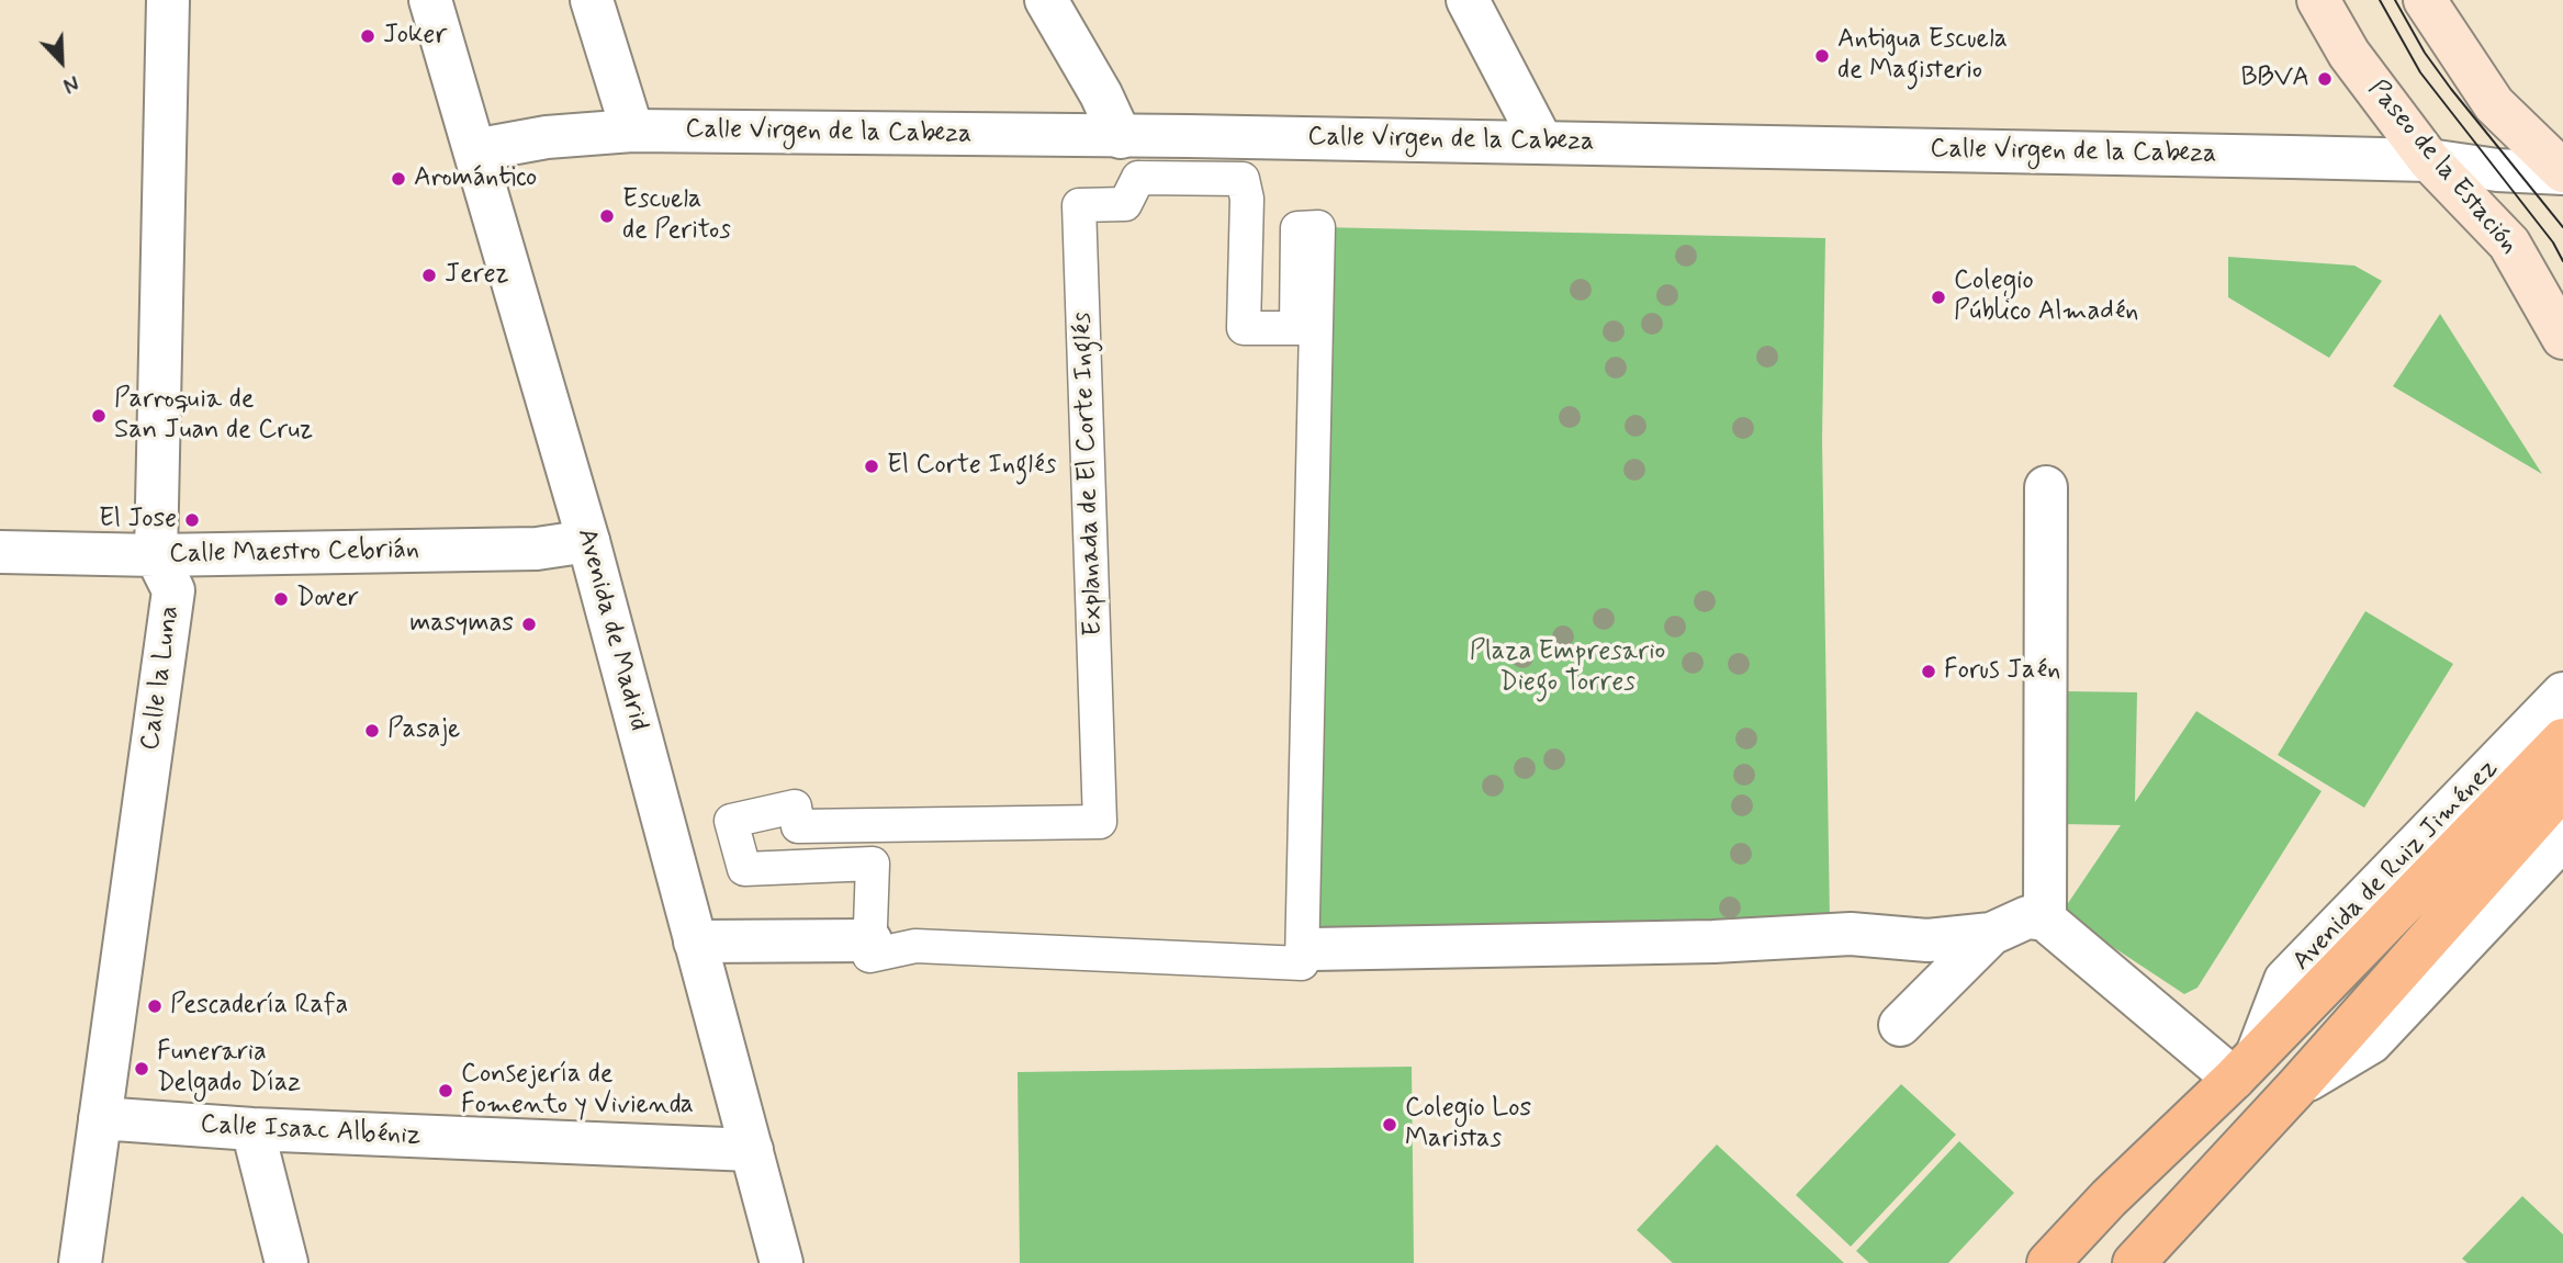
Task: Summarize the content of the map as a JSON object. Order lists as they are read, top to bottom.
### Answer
{
  "streets": {
    "main road": ["Paseo de la Estación", "Avenida de Ruiz Jiménez"],
    "street": [
      "Calle Virgen de la Cabeza",
      "Explanada de El Corte Inglés",
      "Calle Maestro Cebrián",
      "Avenida de Madrid",
      "Calle la Luna",
      "Calle Isaac Albéniz"
    ]
  },
  "crossings": [
    ["Calle Virgen de la Cabeza", "Paseo de la Estación"],
    ["Calle Virgen de la Cabeza", "Avenida de Madrid"],
    ["Calle Maestro Cebrián", "Avenida de Madrid"],
    ["Calle Maestro Cebrián", "Calle la Luna"],
    ["Avenida de Madrid", "Calle Isaac Albéniz"],
    ["Calle la Luna", "Calle Isaac Albéniz"]
  ],
  "parks": ["Plaza Empresario Diego Torres"],
  "places": [
    "Joker",
    "Antigua Escuela de Magisterio",
    "BBVA",
    "Aromántico",
    "Escuela de Peritos",
    "Jerez",
    "Colegio Público Almadén",
    "Parroquia de San Juan de Cruz",
    "El Corte Inglés",
    "El Jose",
    "Dover",
    "masymas",
    "Forus Jaén",
    "Pasaje",
    "Pescadería Rafa",
    "Funeraria Delgado Díaz",
    "Consejería de Fomento y Vivienda",
    "Colegio Los Maristas"
  ],
  "north": "bottom right"
}
